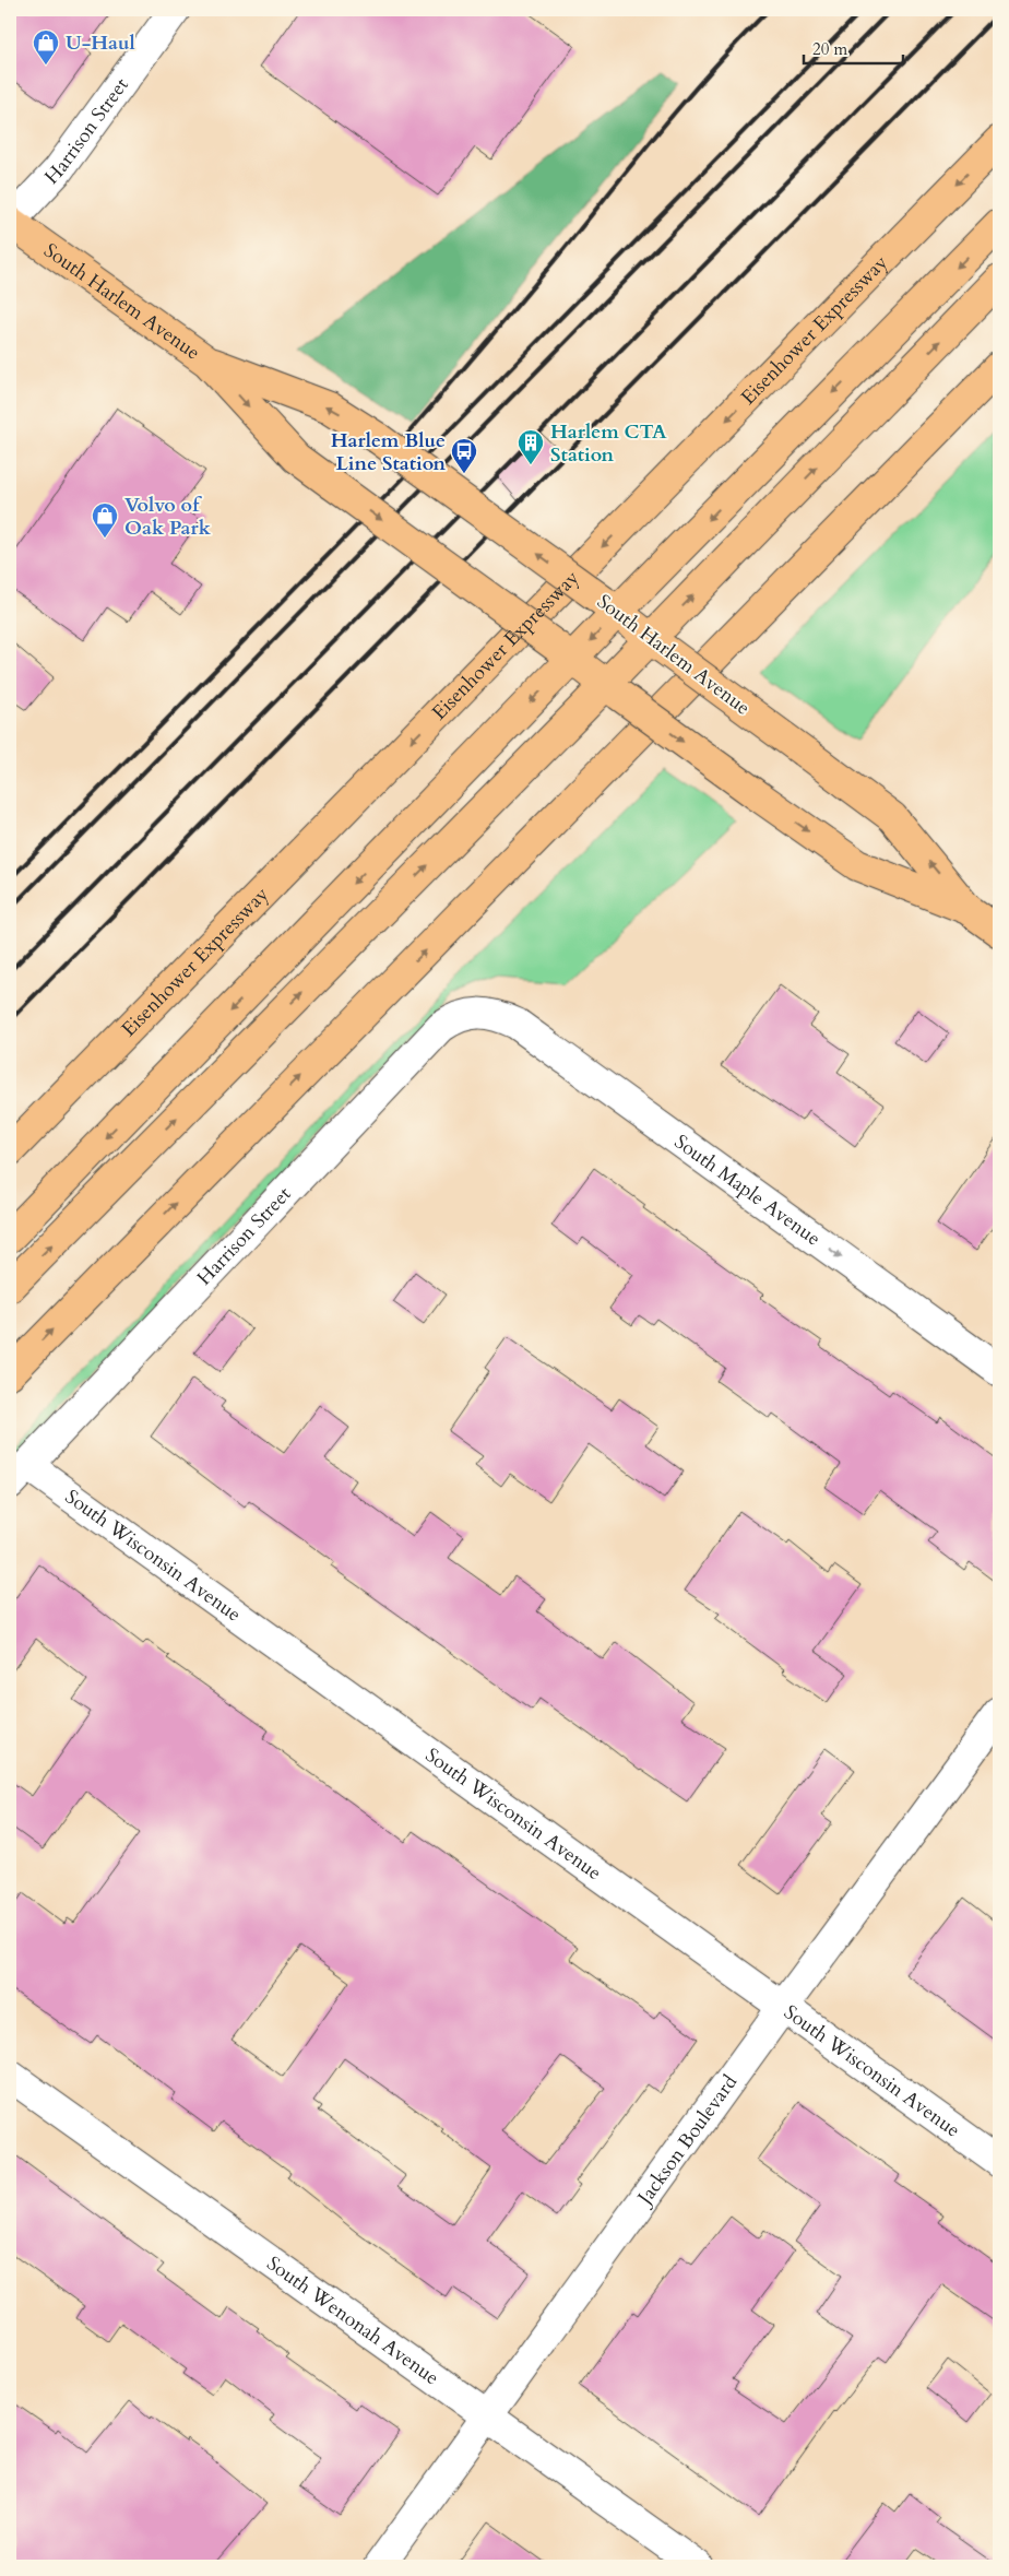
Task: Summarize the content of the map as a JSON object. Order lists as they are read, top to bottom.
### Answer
{
  "streets": {
    "main road": ["South Harlem Avenue", "Eisenhower Expressway"],
    "street": [
      "Harrison Street",
      "South Maple Avenue",
      "South Wisconsin Avenue",
      "Jackson Boulevard",
      "South Wenonah Avenue"
    ]
  },
  "crossings": [
    ["Harrison Street", "South Harlem Avenue"],
    ["Harrison Street", "South Maple Avenue"],
    ["Harrison Street", "South Wisconsin Avenue"],
    ["South Wisconsin Avenue", "Jackson Boulevard"],
    ["Jackson Boulevard", "South Wenonah Avenue"]
  ],
  "one_way": ["South Maple Avenue"],
  "places": {
    "shop": ["U-Haul", "Volvo of Oak Park"],
    "building": ["Harlem CTA Station"],
    "bus stop": ["Harlem Blue Line Station"]
  },
  "scale_bar": "20 m"
}
